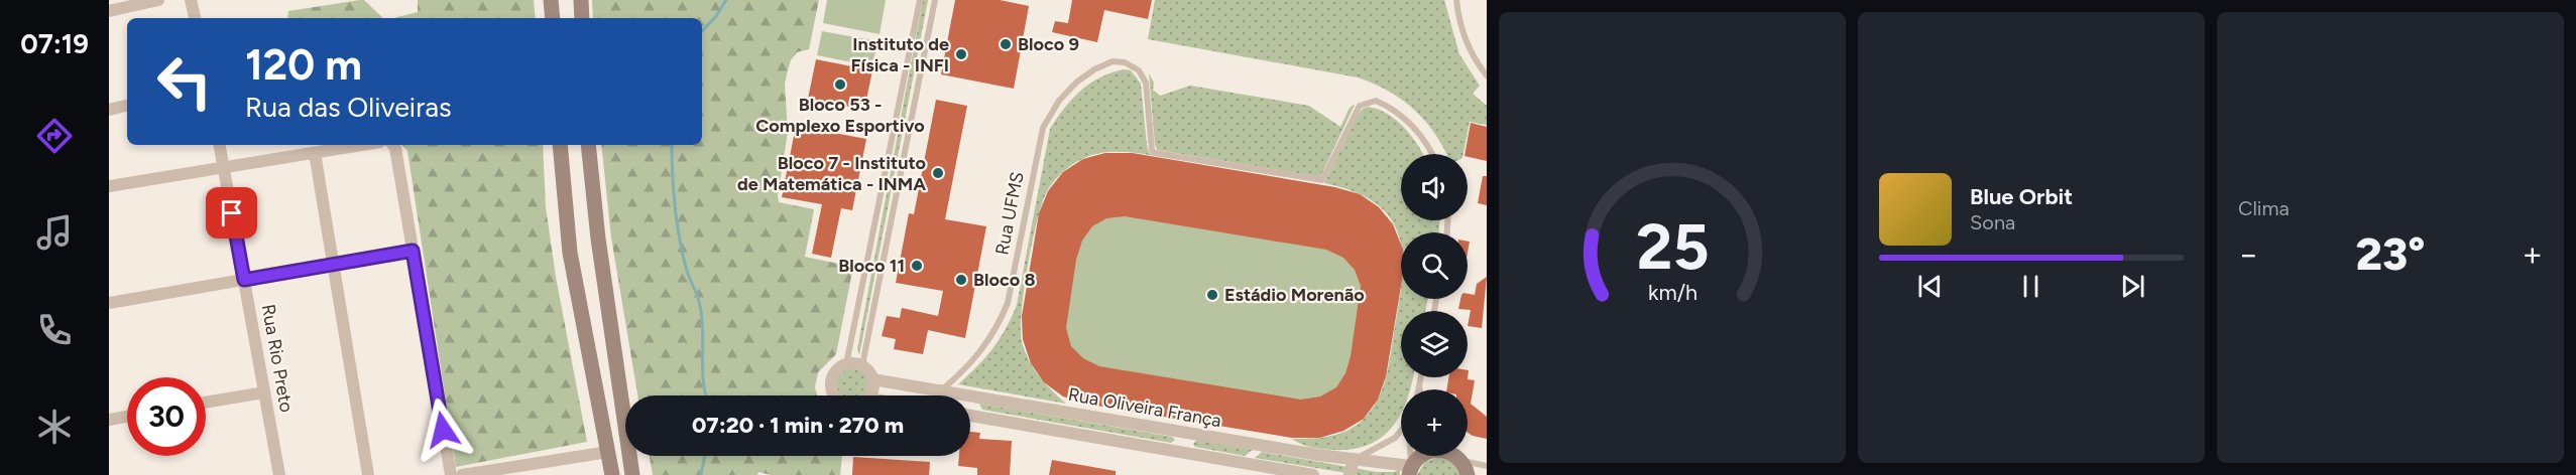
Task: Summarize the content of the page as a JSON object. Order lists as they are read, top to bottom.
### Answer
{
  "streets": {
    "street": ["Rua Rio Preto", "Rua Oliveira França"],
    "lane": ["Rua UFMS"]
  },
  "crossings": [
    ["Rua UFMS", "Rua Oliveira França"]
  ],
  "places": [
    "Bloco 9",
    "Instituto de Física - INFI",
    "Bloco 53 - Complexo Esportivo",
    "Bloco 7 - Instituto de Matemática - INMA",
    "Bloco 11",
    "Bloco 8",
    "Estádio Morenão"
  ],
  "page": {
    "tabs": "07:19",
    "tile": "Clima",
    "turn": ["120 m", "Rua das Oliveiras"],
    "map_buttons": "+",
    "song": ["Blue Orbit", "Sona"],
    "heat": ["−", "23°", "+"],
    "limit": "30",
    "trip": "07:20 · 1 min · 270 m",
    "gauge": ["25", "km/h"]
  }
}
